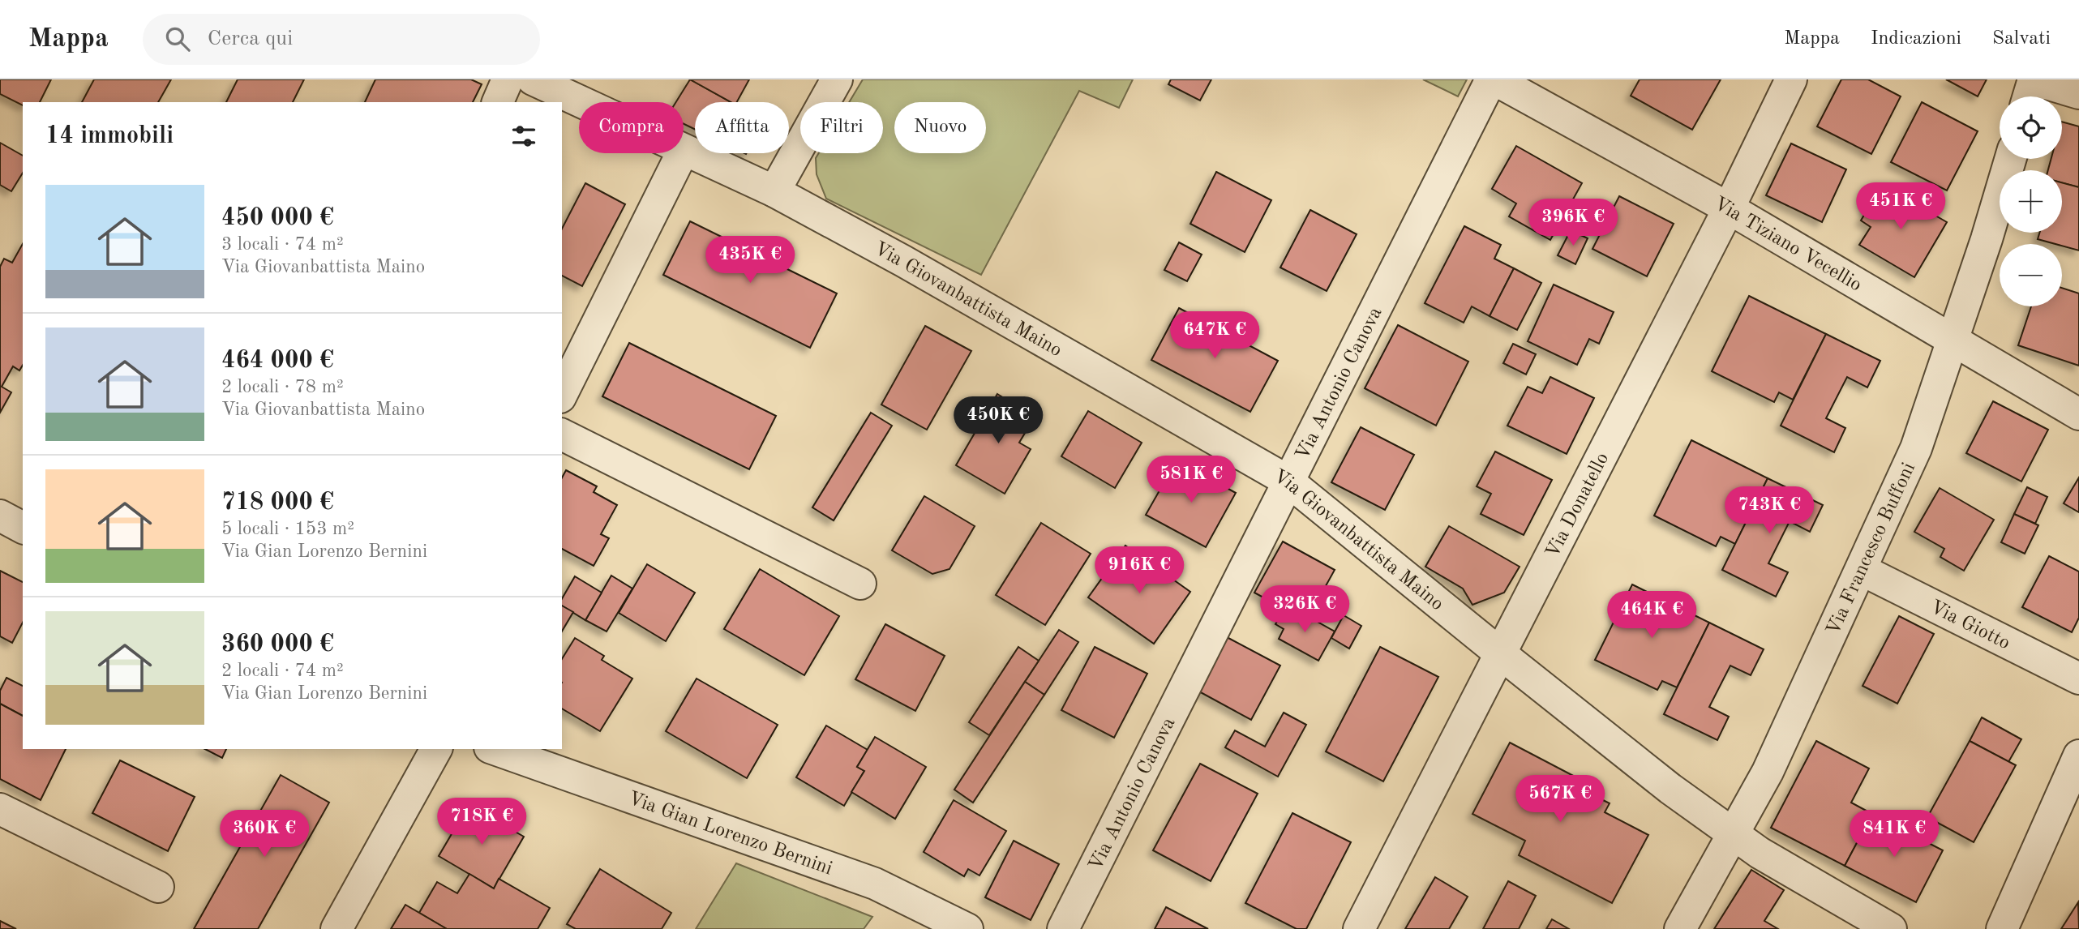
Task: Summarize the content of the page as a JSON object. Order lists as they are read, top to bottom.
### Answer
{
  "streets": {
    "street": [
      "Via Tiziano Vecellio",
      "Via Giovanbattista Maino",
      "Via Antonio Canova",
      "Via Donatello",
      "Via Francesco Buffoni",
      "Via Giotto",
      "Via Gian Lorenzo Bernini"
    ]
  },
  "crossings": [
    ["Via Tiziano Vecellio", "Via Antonio Canova"],
    ["Via Tiziano Vecellio", "Via Donatello"],
    ["Via Tiziano Vecellio", "Via Francesco Buffoni"],
    ["Via Giovanbattista Maino", "Via Antonio Canova"],
    ["Via Giovanbattista Maino", "Via Donatello"],
    ["Via Giovanbattista Maino", "Via Francesco Buffoni"],
    ["Via Francesco Buffoni", "Via Giotto"]
  ],
  "page": {
    "header": "Mappa",
    "search": "Cerca qui",
    "nav": ["Mappa", "Indicazioni", "Salvati"],
    "map_buttons": ["+", "−"],
    "chip": [
      "Compra",
      "Affitta",
      "Filtri",
      "Nuovo"
    ],
    "heading": "14 immobili",
    "list": [
      {
        "name": "450 000 €",
        "note": "3 locali · 74 m² · Via Giovanbattista Maino"
      },
      {
        "name": "464 000 €",
        "note": "2 locali · 78 m² · Via Giovanbattista Maino"
      },
      {
        "name": "718 000 €",
        "note": "5 locali · 153 m² · Via Gian Lorenzo Bernini"
      },
      {
        "name": "360 000 €",
        "note": "2 locali · 74 m² · Via Gian Lorenzo Bernini"
      }
    ],
    "price": [
      "451K €",
      "396K €",
      "435K €",
      "647K €",
      "450K €",
      "581K €",
      "743K €",
      "916K €",
      "326K €",
      "464K €",
      "567K €",
      "718K €",
      "360K €",
      "841K €"
    ]
  }
}
